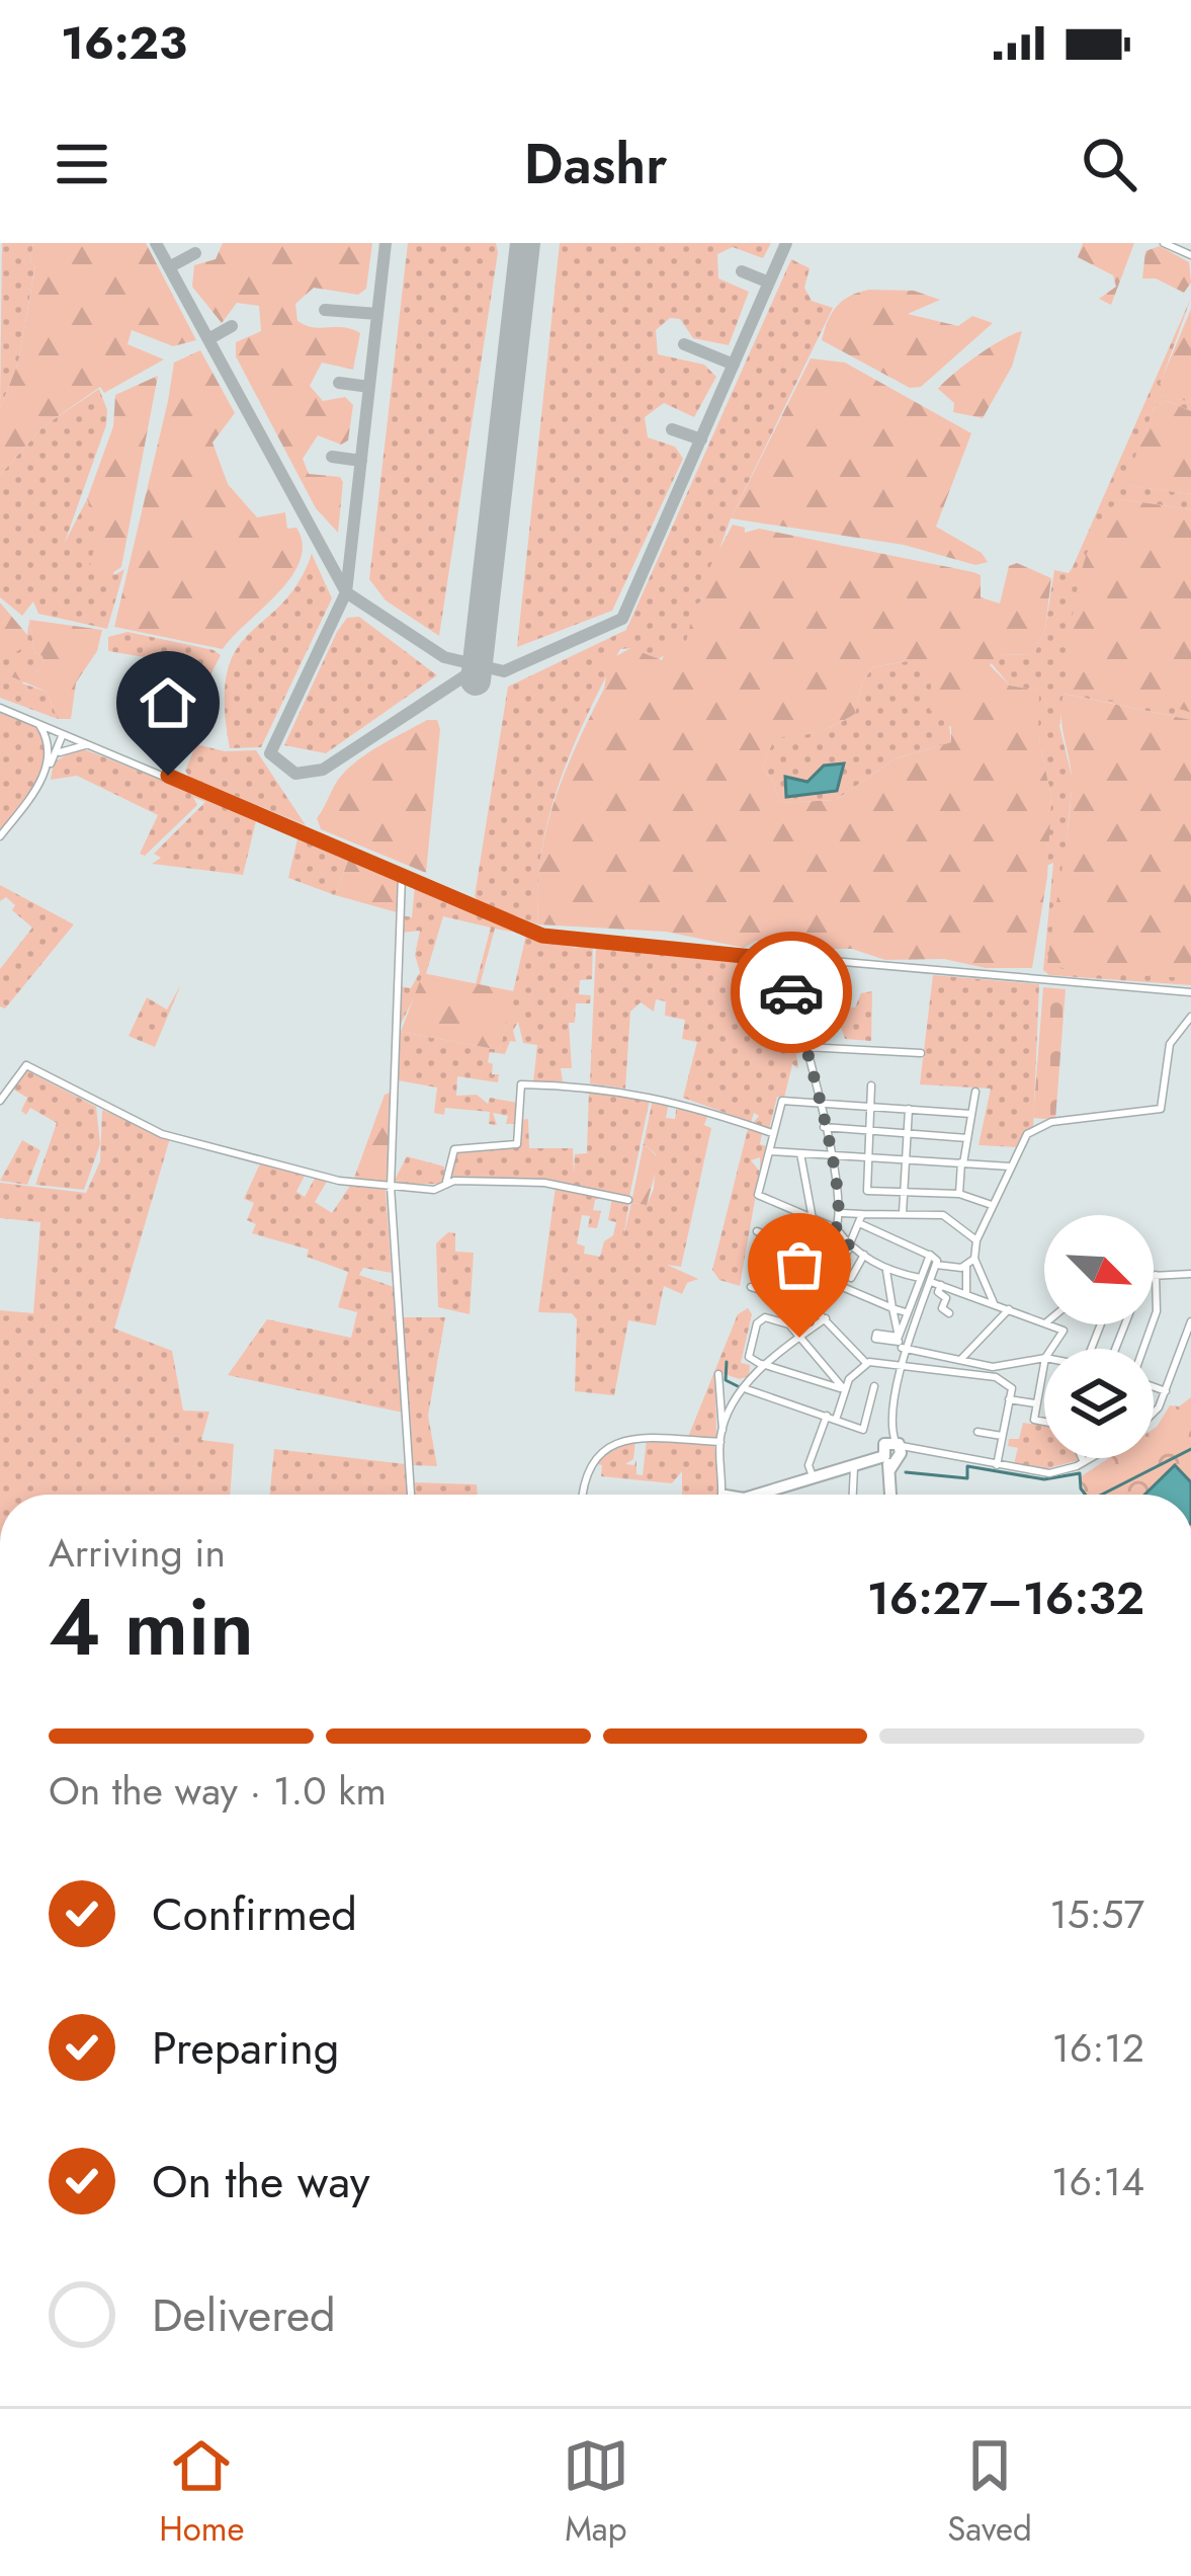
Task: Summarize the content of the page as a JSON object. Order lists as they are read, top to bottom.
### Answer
{
  "north": "bottom right",
  "page": {
    "status": "16:23",
    "header": "Dashr",
    "heading": ["4 min", "Arriving in", "16:27–16:32"],
    "bar": "On the way · 1.0 km",
    "list": [
      ["Confirmed", "15:57"],
      ["Preparing", "16:12"],
      ["On the way", "16:14"],
      "Delivered"
    ],
    "tabs": ["Home", "Map", "Saved"]
  }
}
